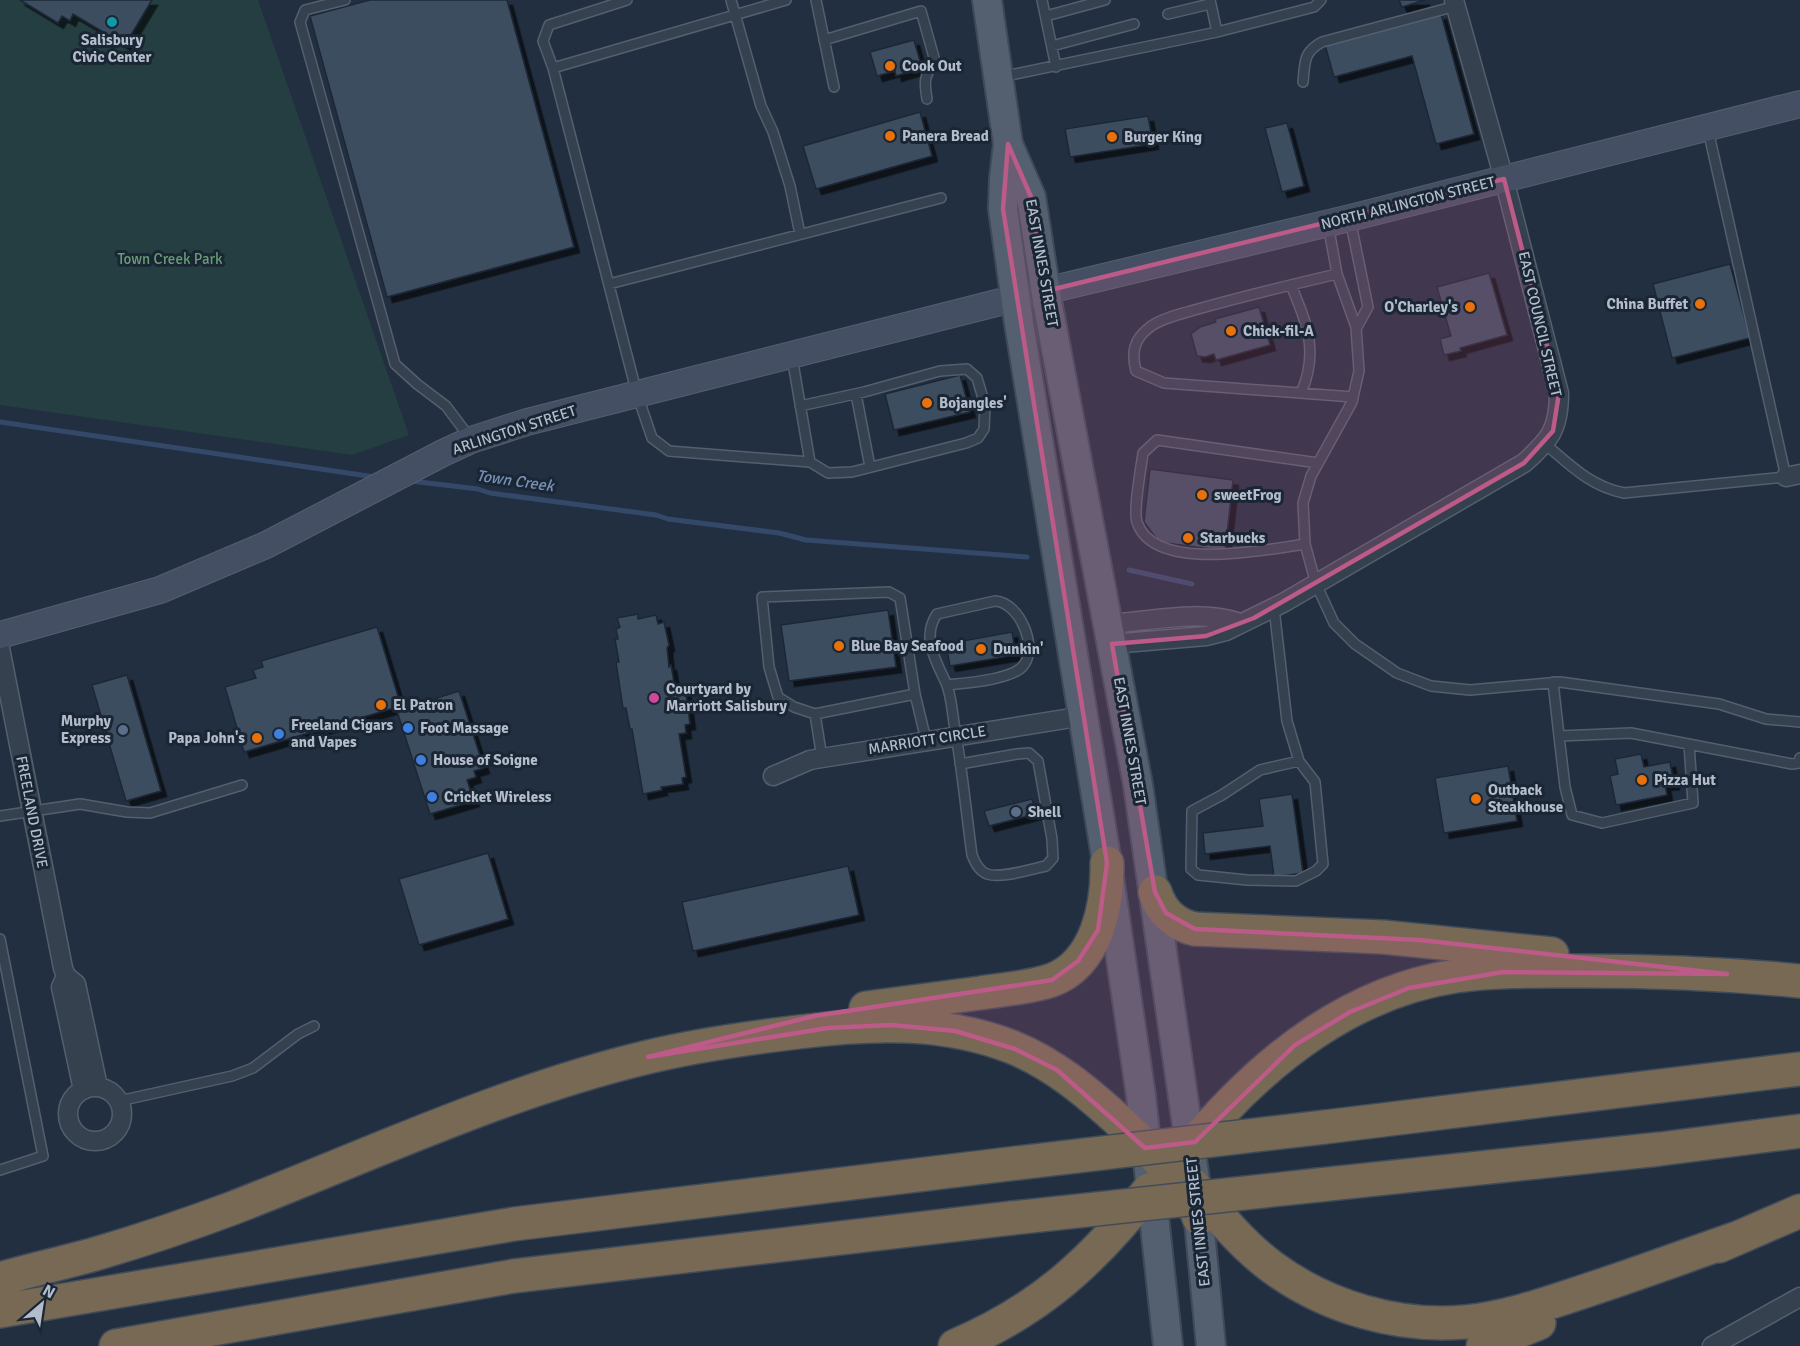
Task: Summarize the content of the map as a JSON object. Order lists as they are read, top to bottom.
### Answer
{
  "streets": {
    "main road": ["EAST INNES STREET"],
    "street": [
      "NORTH ARLINGTON STREET",
      "EAST COUNCIL STREET",
      "ARLINGTON STREET",
      "MARRIOTT CIRCLE",
      "FREELAND DRIVE"
    ]
  },
  "crossings": [
    ["NORTH ARLINGTON STREET", "EAST INNES STREET"],
    ["NORTH ARLINGTON STREET", "EAST COUNCIL STREET"],
    ["NORTH ARLINGTON STREET", "ARLINGTON STREET"],
    ["EAST INNES STREET", "EAST COUNCIL STREET"],
    ["EAST INNES STREET", "ARLINGTON STREET"],
    ["EAST INNES STREET", "MARRIOTT CIRCLE"]
  ],
  "water": ["Town Creek"],
  "parks": ["Town Creek Park"],
  "places": [
    "Salisbury Civic Center",
    "Cook Out",
    "Panera Bread",
    "Burger King",
    "China Buffet",
    "O'Charley's",
    "Chick-fil-A",
    "Bojangles'",
    "sweetFrog",
    "Starbucks",
    "Blue Bay Seafood",
    "Dunkin'",
    "Courtyard by Marriott Salisbury",
    "El Patron",
    "Foot Massage",
    "Murphy Express",
    "Freeland Cigars and Vapes",
    "Papa John's",
    "House of Soigne",
    "Pizza Hut",
    "Cricket Wireless",
    "Outback Steakhouse",
    "Shell"
  ],
  "north": "top right"
}
